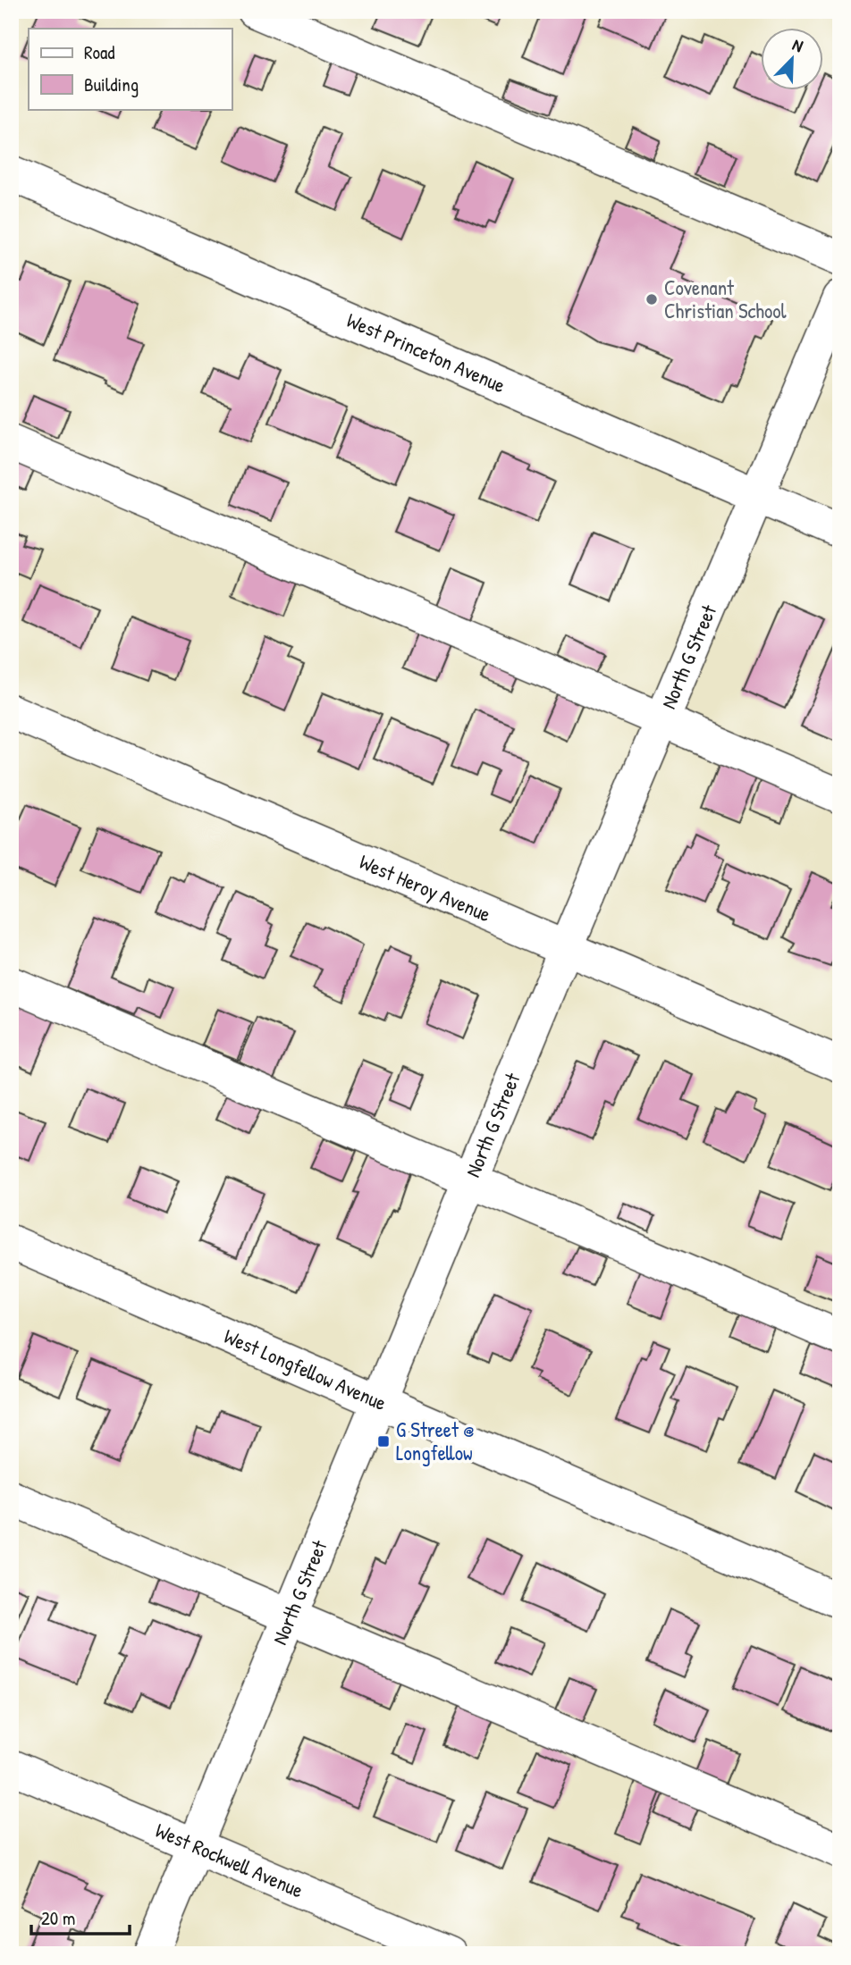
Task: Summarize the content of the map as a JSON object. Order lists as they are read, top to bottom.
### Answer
{
  "streets": {
    "street": [
      "West Princeton Avenue",
      "North G Street",
      "West Heroy Avenue",
      "West Longfellow Avenue",
      "West Rockwell Avenue"
    ]
  },
  "crossings": [
    ["West Princeton Avenue", "North G Street"],
    ["North G Street", "West Heroy Avenue"],
    ["North G Street", "West Longfellow Avenue"],
    ["North G Street", "West Rockwell Avenue"]
  ],
  "places": {
    "other": ["Covenant Christian School"],
    "transit": ["G Street @ Longfellow"]
  },
  "legend": ["Road", "Building"],
  "scale_bar": "20 m",
  "north": "top right"
}
